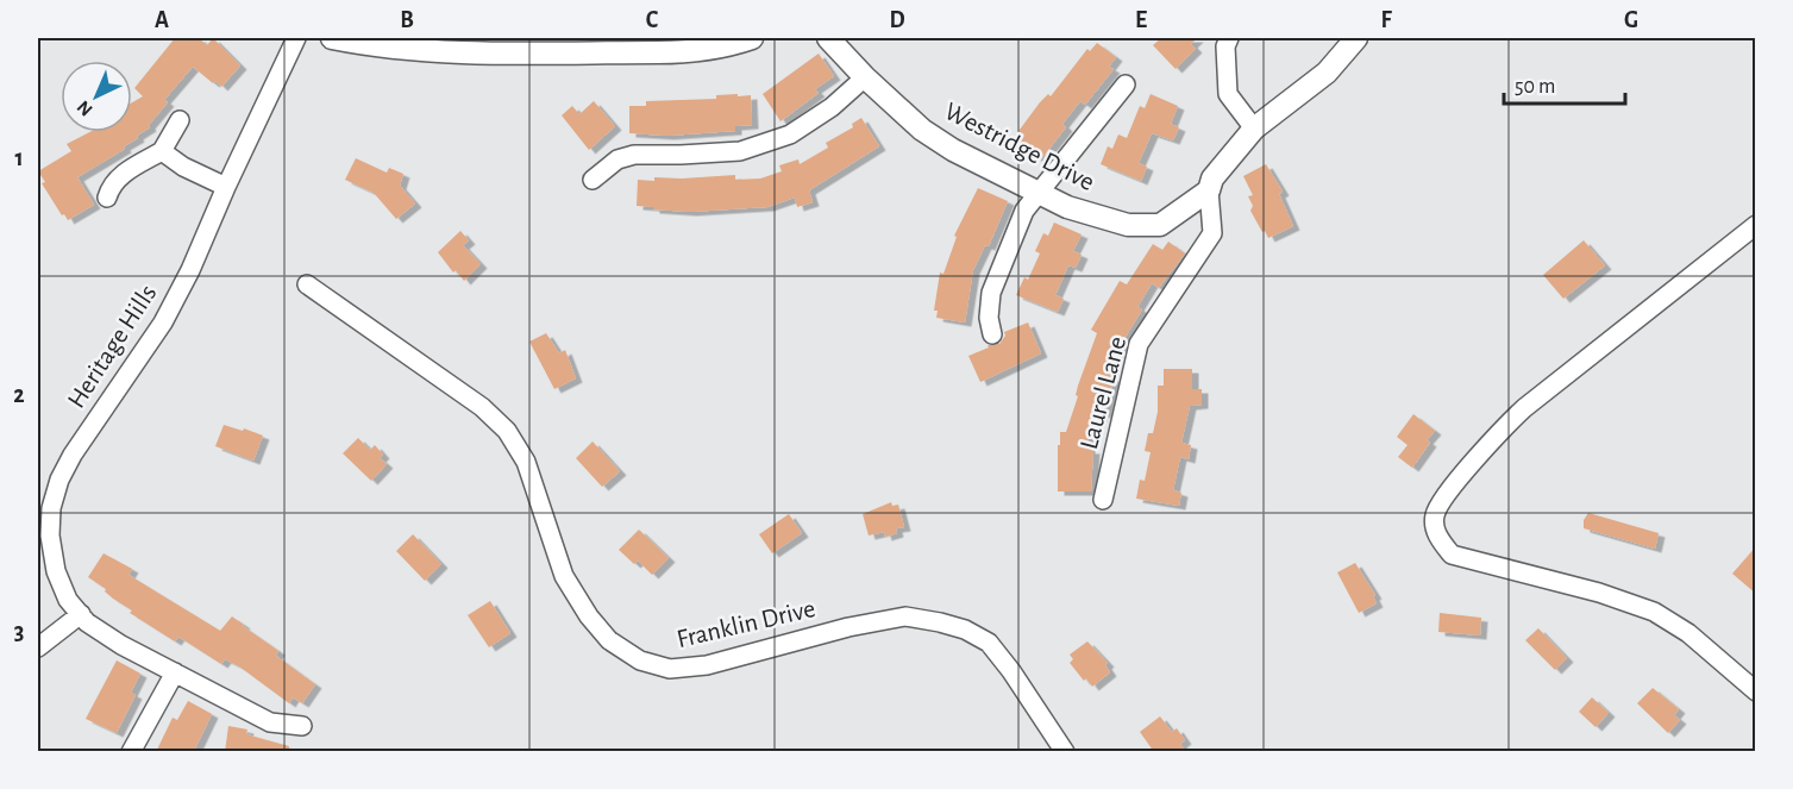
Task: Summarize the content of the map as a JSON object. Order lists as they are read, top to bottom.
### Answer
{
  "streets": {
    "street": [
      "Westridge Drive",
      "Heritage Hills",
      "Laurel Lane",
      "Franklin Drive"
    ]
  },
  "crossings": [
    ["Westridge Drive", "Laurel Lane"]
  ],
  "scale_bar": "50 m",
  "north": "bottom left",
  "grid": {
    "columns": [
      "A",
      "B",
      "C",
      "D",
      "E",
      "F",
      "G"
    ],
    "rows": ["1", "2", "3"]
  }
}
